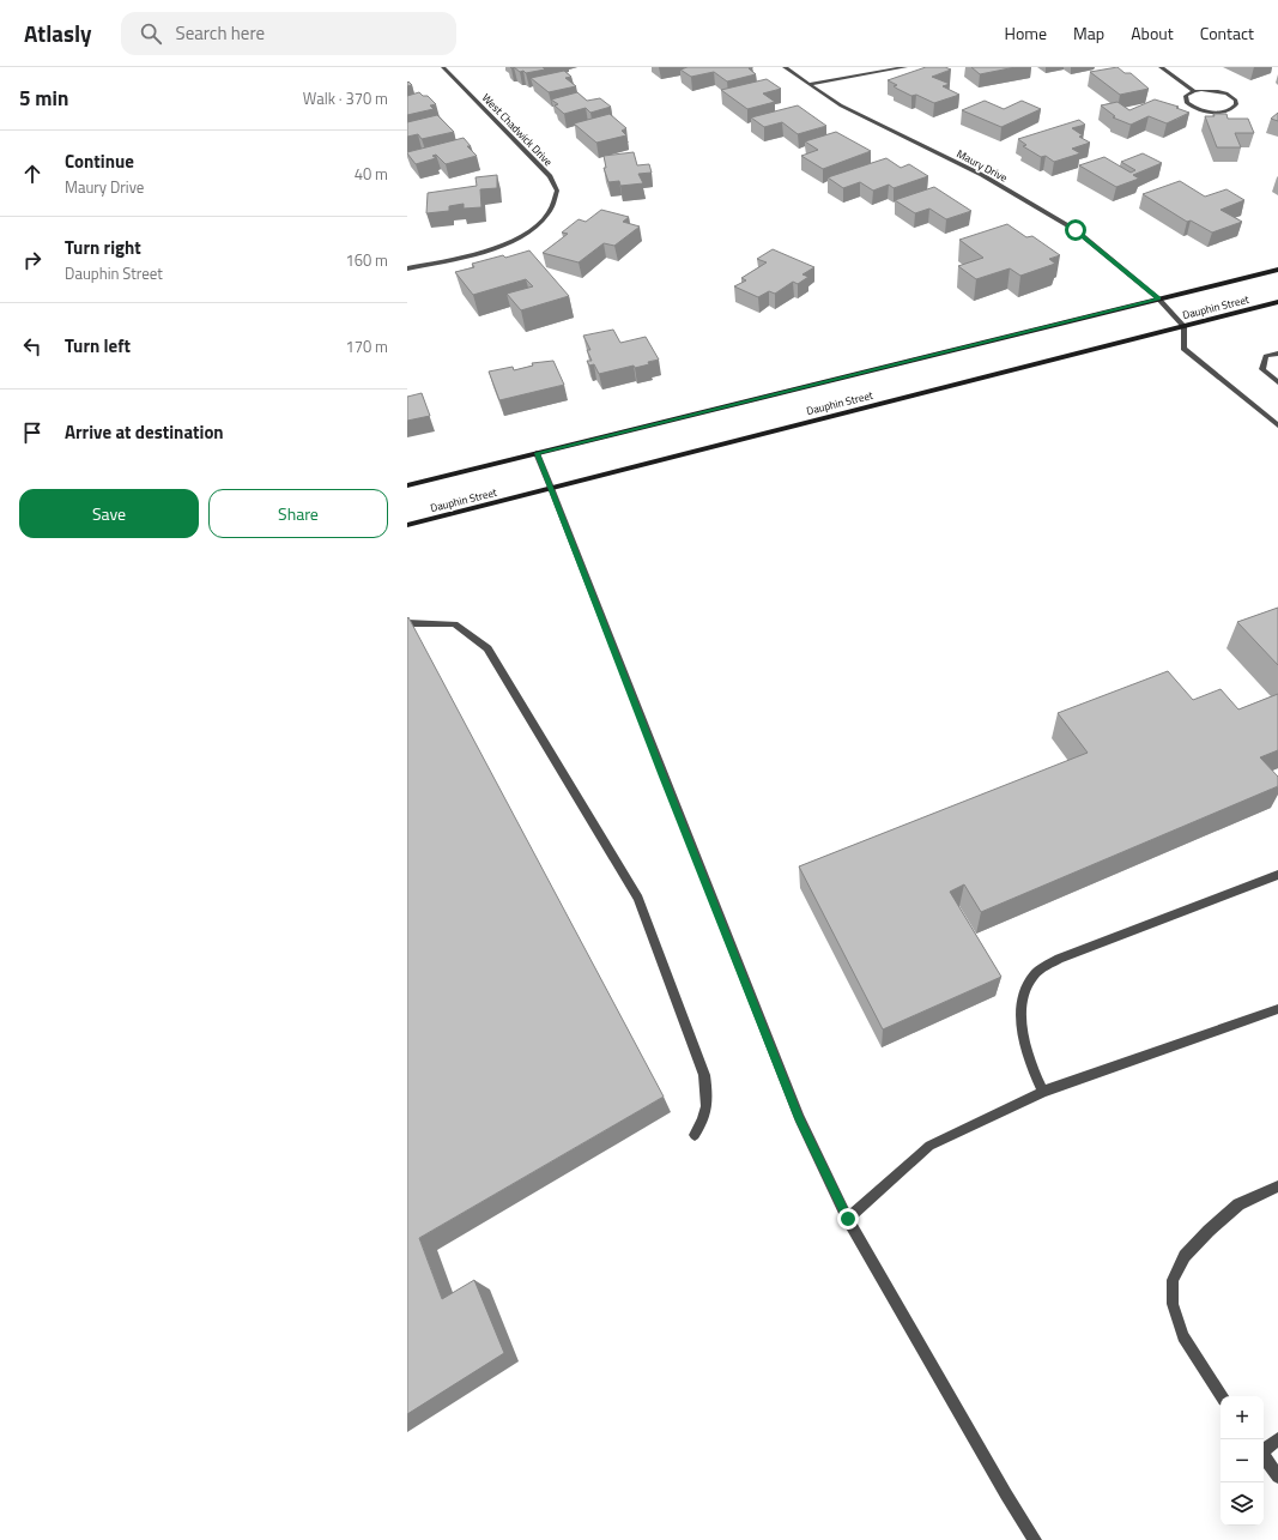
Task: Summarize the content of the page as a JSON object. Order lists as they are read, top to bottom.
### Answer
{
  "streets": {
    "main road": ["Dauphin Street"],
    "street": ["West Chadwick Drive", "Maury Drive"]
  },
  "crossings": [
    ["Maury Drive", "Dauphin Street"]
  ],
  "page": {
    "header": "Atlasly",
    "search": "Search here",
    "nav": [
      "Home",
      "Map",
      "About",
      "Contact"
    ],
    "heading": ["5 min", "Walk · 370 m"],
    "list": [
      ["Continue", "Maury Drive", "40 m"],
      ["Turn right", "Dauphin Street", "160 m"],
      ["Turn left", "170 m"],
      "Arrive at destination"
    ],
    "buttons": ["Save", "Share"],
    "map_buttons": ["+", "−"]
  }
}
